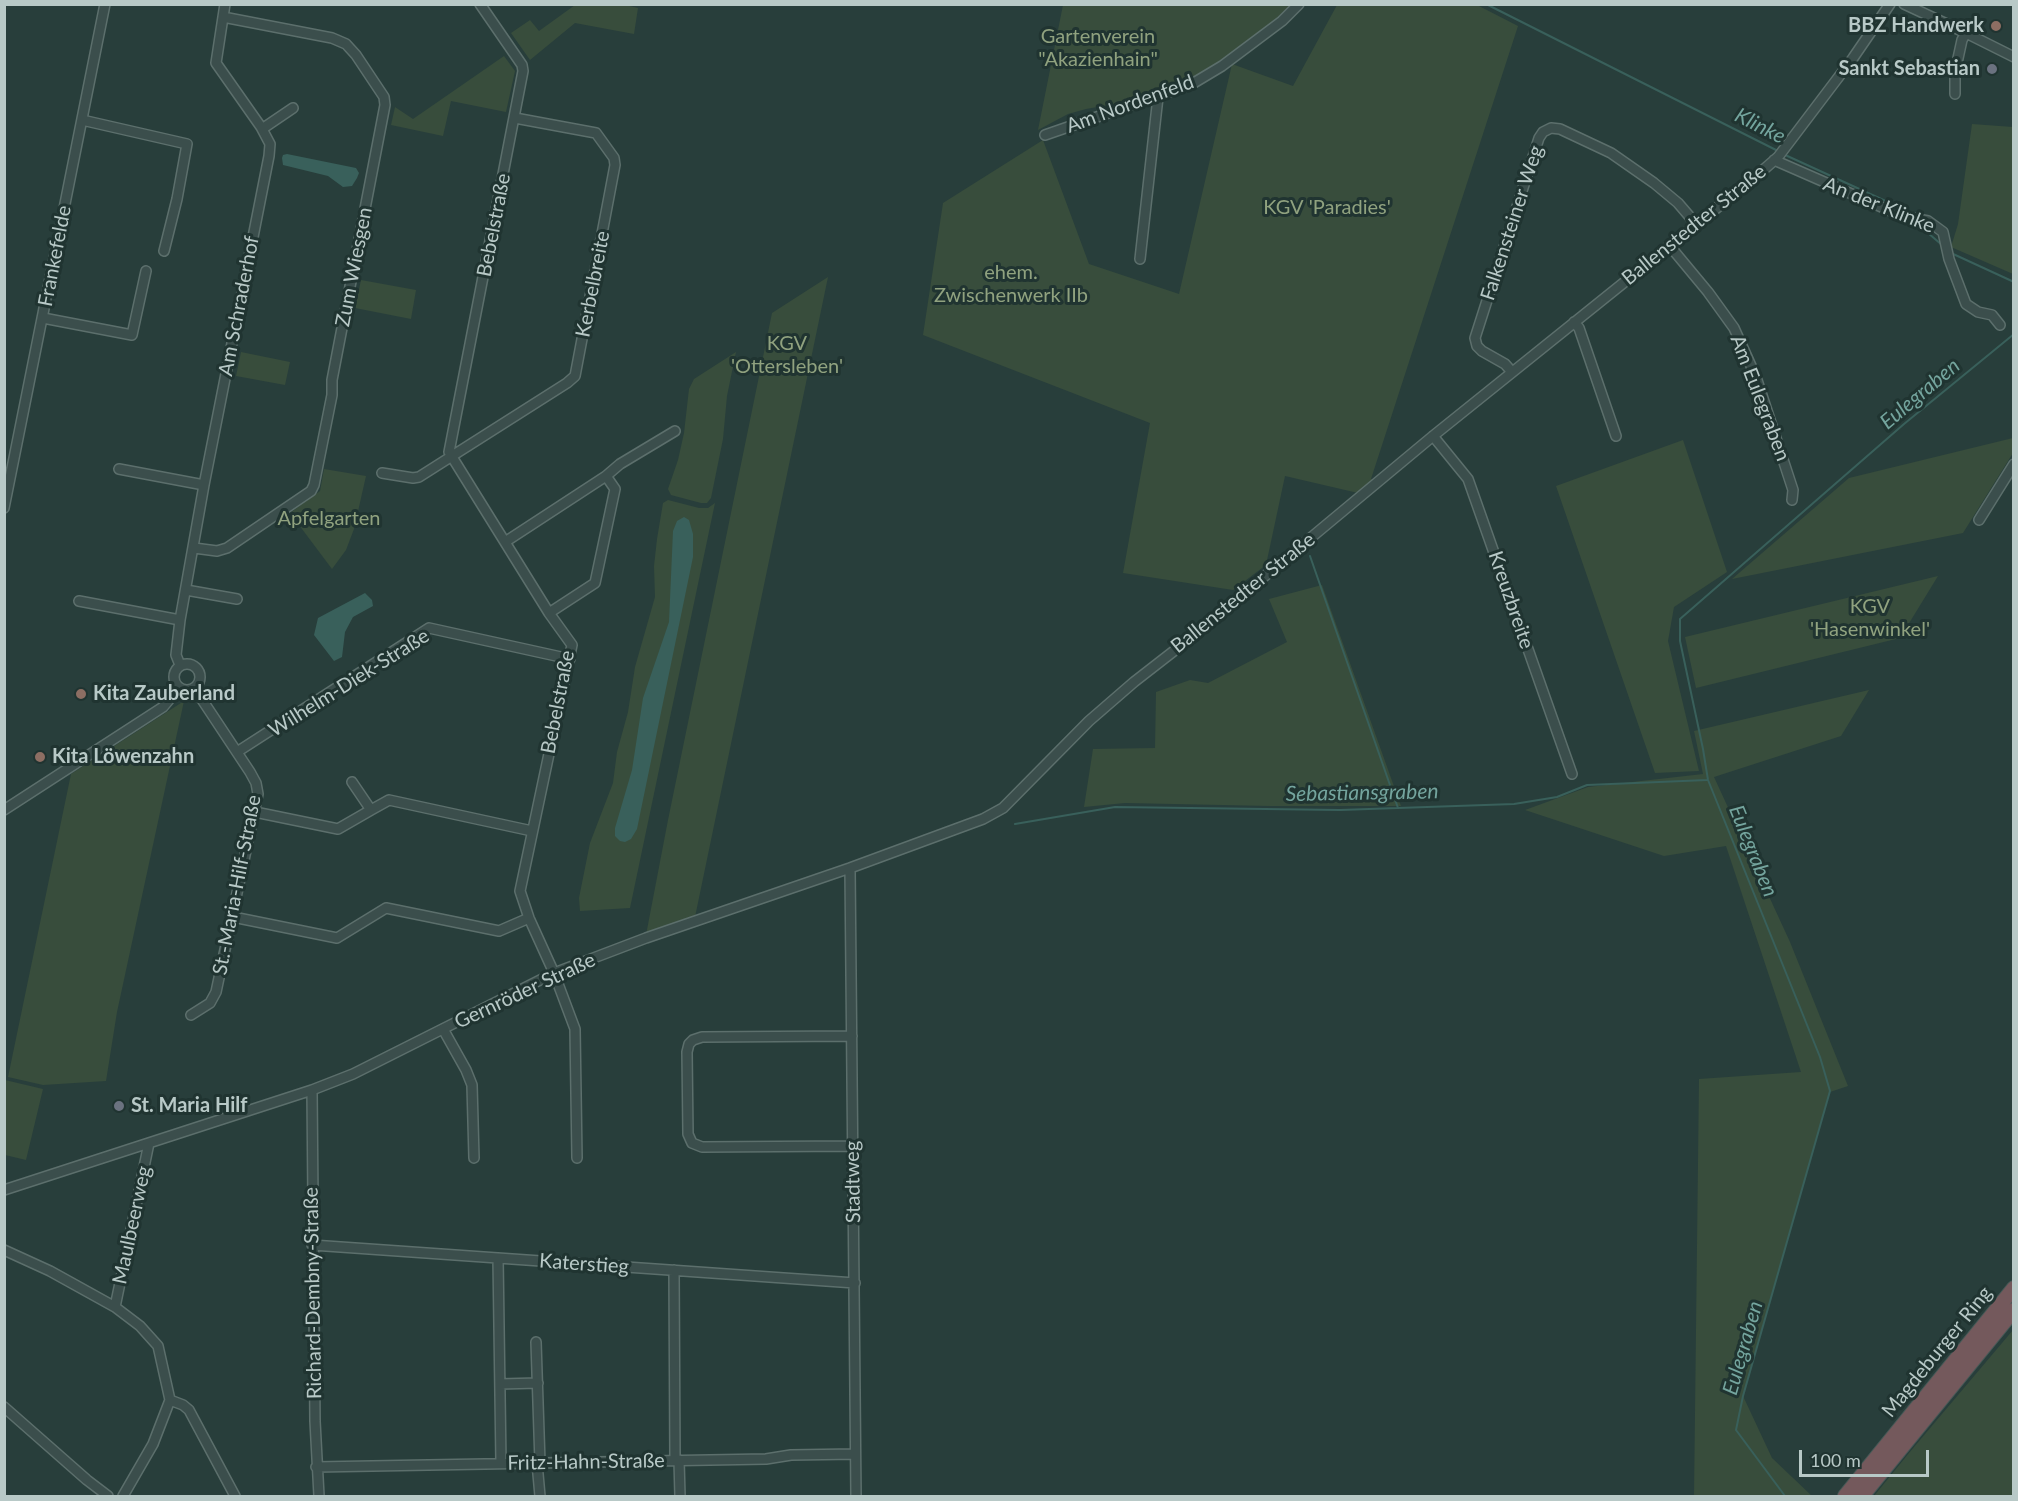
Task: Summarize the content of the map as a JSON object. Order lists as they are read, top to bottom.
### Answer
{
  "streets": {
    "highway": ["Magdeburger Ring"],
    "street": [
      "Am Nordenfeld",
      "An der Klinke",
      "Falkensteiner Weg",
      "Bebelstraße",
      "Ballenstedter Straße",
      "Frankefelde",
      "Zum Wiesgen",
      "Kerbelbreite",
      "Am Schraderhof",
      "Am Eulegraben",
      "Kreuzbreite",
      "Wilhelm-Diek-Straße",
      "St.-Maria-Hilf-Straße",
      "Gernröder Straße",
      "Stadtweg",
      "Maulbeerweg",
      "Katerstieg",
      "Richard-Dembny-Straße",
      "Fritz-Hahn-Straße"
    ]
  },
  "crossings": [
    ["An der Klinke", "Ballenstedter Straße"],
    ["Falkensteiner Weg", "Ballenstedter Straße"],
    ["Bebelstraße", "Kerbelbreite"],
    ["Bebelstraße", "Wilhelm-Diek-Straße"],
    ["Bebelstraße", "Gernröder Straße"],
    ["Ballenstedter Straße", "Am Eulegraben"],
    ["Ballenstedter Straße", "Kreuzbreite"],
    ["Ballenstedter Straße", "Gernröder Straße"],
    ["Zum Wiesgen", "Am Schraderhof"],
    ["Am Schraderhof", "St.-Maria-Hilf-Straße"],
    ["Wilhelm-Diek-Straße", "St.-Maria-Hilf-Straße"],
    ["Gernröder Straße", "Stadtweg"],
    ["Gernröder Straße", "Maulbeerweg"],
    ["Gernröder Straße", "Richard-Dembny-Straße"],
    ["Stadtweg", "Katerstieg"],
    ["Stadtweg", "Fritz-Hahn-Straße"],
    ["Katerstieg", "Richard-Dembny-Straße"],
    ["Richard-Dembny-Straße", "Fritz-Hahn-Straße"]
  ],
  "water": ["Klinke", "Eulegraben", "Sebastiansgraben"],
  "parks": [
    "Gartenverein \"Akazienhain\"",
    "KGV 'Paradies'",
    "ehem. Zwischenwerk IIb",
    "KGV 'Ottersleben'",
    "Apfelgarten",
    "KGV 'Hasenwinkel'"
  ],
  "places": [
    "BBZ Handwerk",
    "Sankt Sebastian",
    "Kita Zauberland",
    "Kita Löwenzahn",
    "St. Maria Hilf"
  ],
  "scale_bar": "100 m"
}
